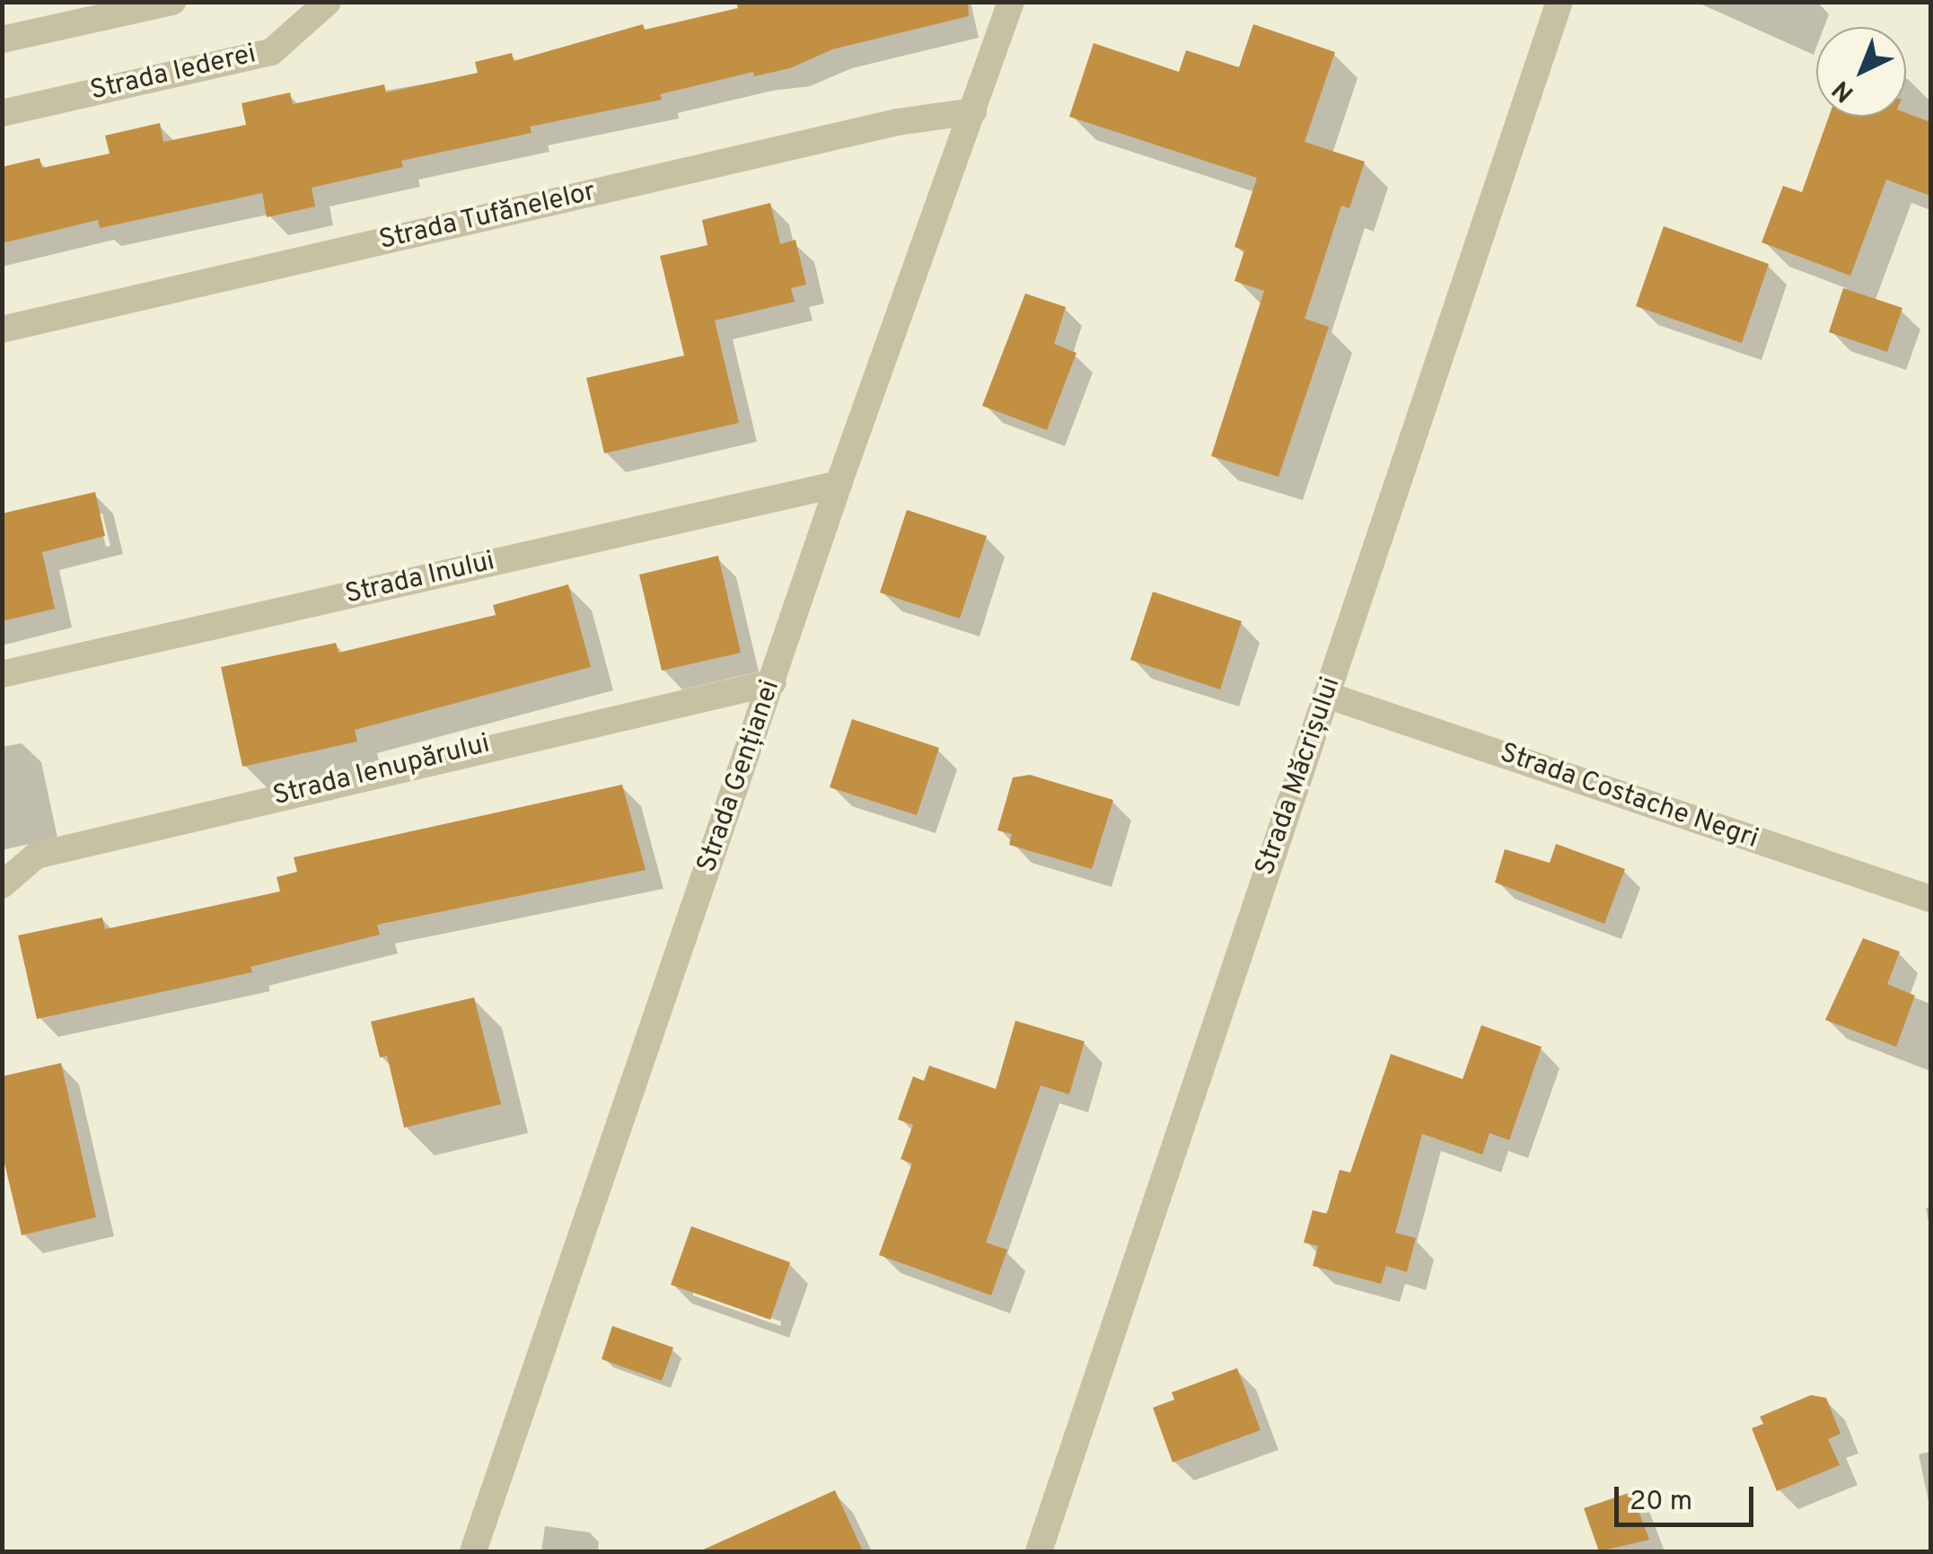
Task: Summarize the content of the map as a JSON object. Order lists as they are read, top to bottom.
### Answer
{
  "streets": {
    "street": [
      "Strada Iederei",
      "Strada Tufănelelor",
      "Strada Inului",
      "Strada Ienupărului",
      "Strada Gențianei",
      "Strada Măcrișului",
      "Strada Costache Negri"
    ]
  },
  "crossings": [
    ["Strada Tufănelelor", "Strada Gențianei"],
    ["Strada Inului", "Strada Gențianei"],
    ["Strada Ienupărului", "Strada Gențianei"],
    ["Strada Măcrișului", "Strada Costache Negri"]
  ],
  "scale_bar": "20 m",
  "north": "bottom left"
}
